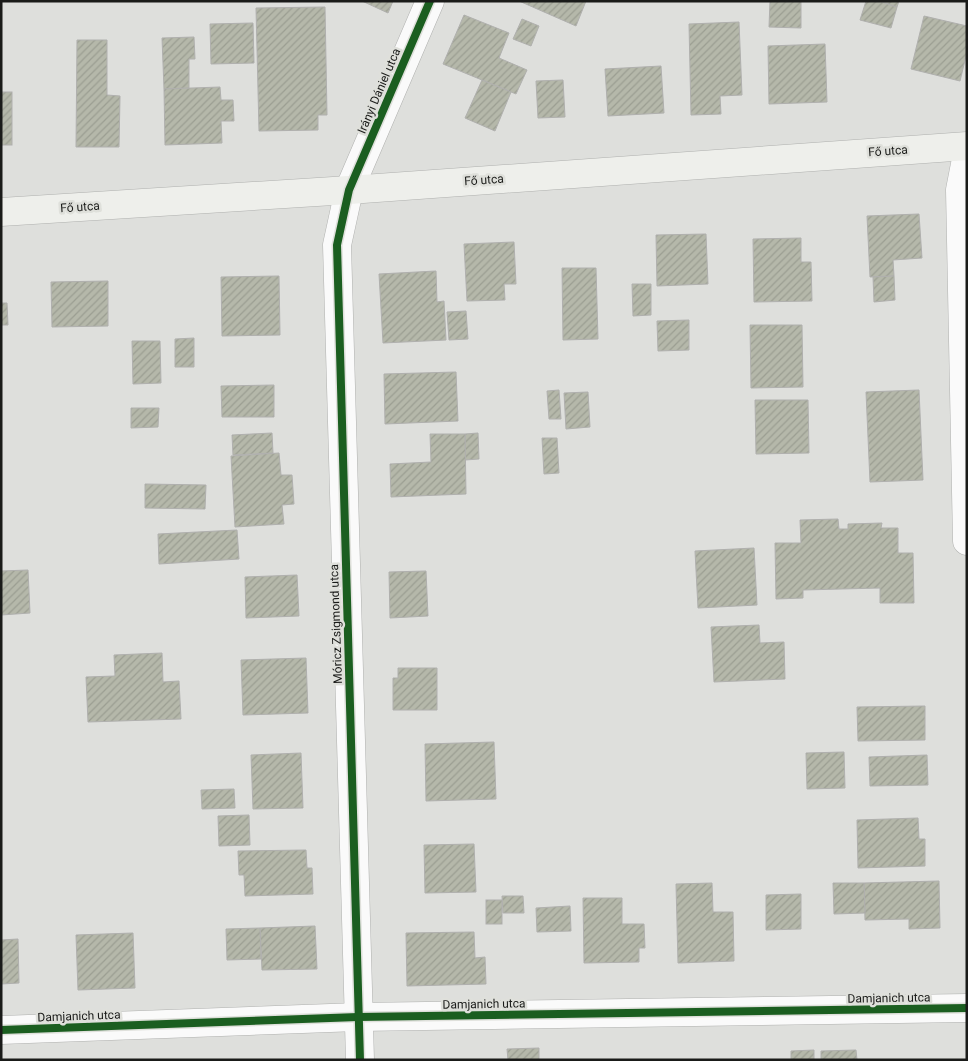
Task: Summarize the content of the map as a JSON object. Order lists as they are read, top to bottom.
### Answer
{
  "streets": {
    "main road": ["Fő utca"],
    "street": ["Irányi Dániel utca", "Móricz Zsigmond utca", "Damjanich utca"]
  },
  "crossings": [
    ["Irányi Dániel utca", "Fő utca"],
    ["Irányi Dániel utca", "Móricz Zsigmond utca"],
    ["Fő utca", "Móricz Zsigmond utca"],
    ["Móricz Zsigmond utca", "Damjanich utca"]
  ]
}
